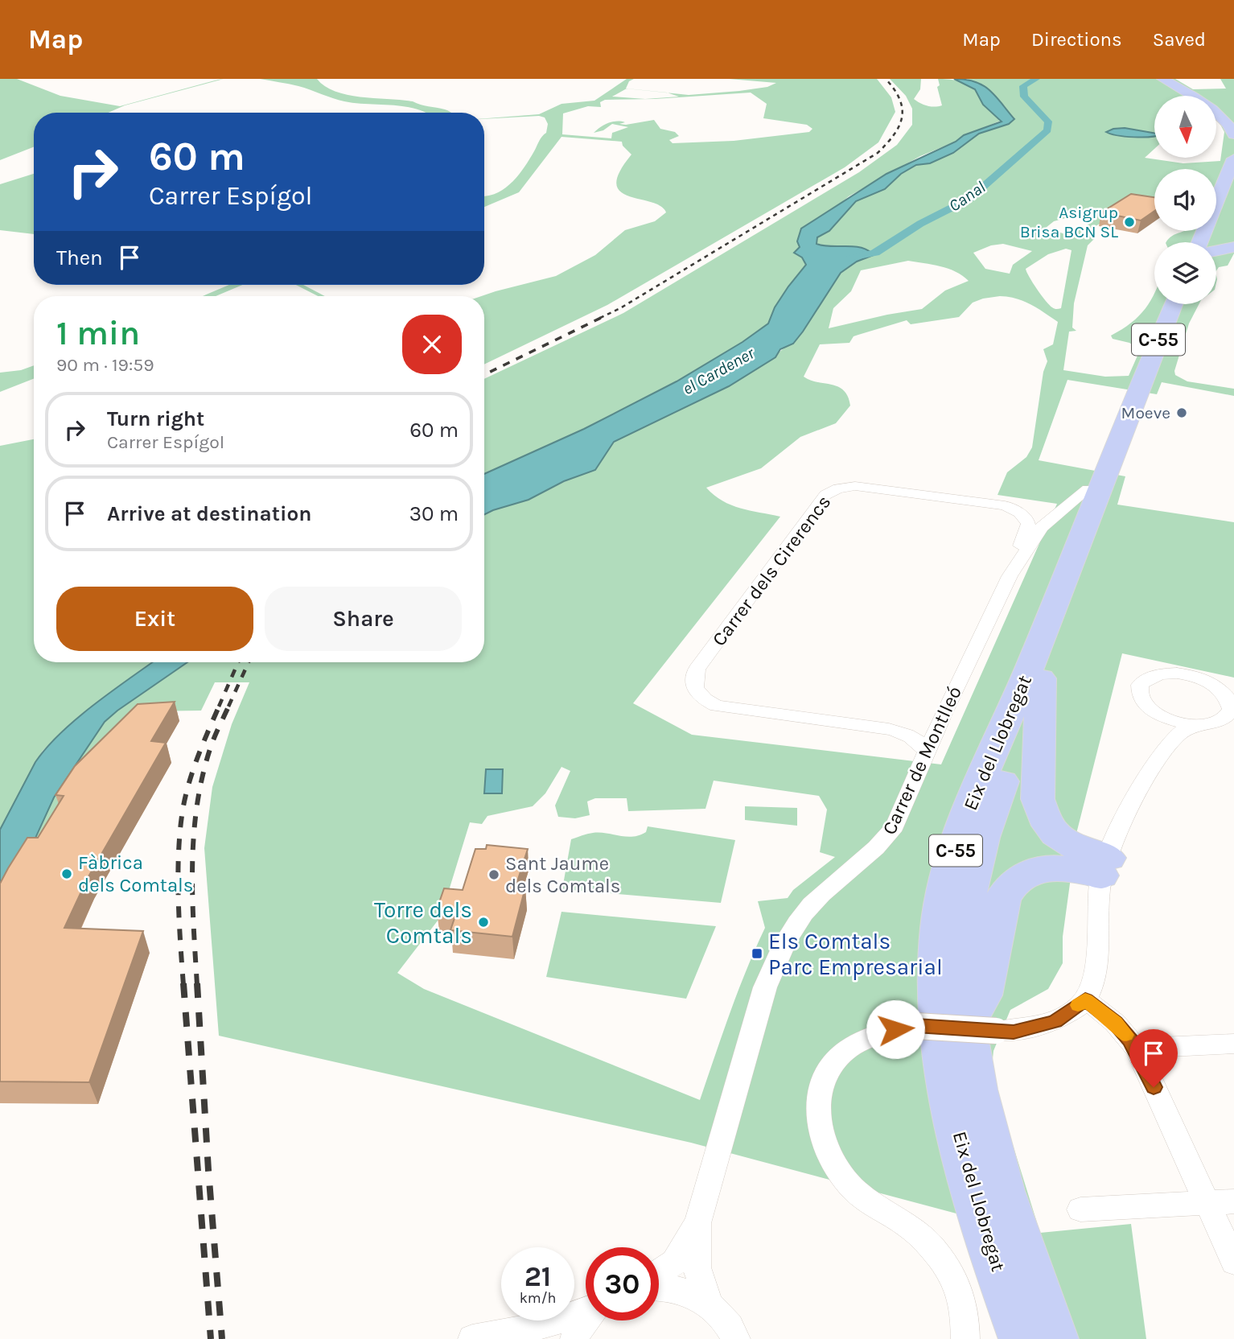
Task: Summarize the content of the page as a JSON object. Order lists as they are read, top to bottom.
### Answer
{
  "streets": {
    "highway": ["C-55", "Eix del Llobregat"],
    "street": ["Carrer dels Cirerencs", "Carrer de Montlleó"]
  },
  "crossings": [
    ["Carrer dels Cirerencs", "Carrer de Montlleó"]
  ],
  "water": ["Canal", "el Cardener"],
  "places": {
    "other": [
      "Asigrup Brisa BCN SL",
      "Moeve",
      "Fàbrica dels Comtals",
      "Sant Jaume dels Comtals",
      "Torre dels Comtals"
    ],
    "transit": ["Els Comtals Parc Empresarial"]
  },
  "north": "bottom",
  "page": {
    "header": "Map",
    "nav": ["Map", "Directions", "Saved"],
    "turn": ["60 m", "Carrer Espígol"],
    "then": "Then",
    "heading": ["1 min", "90 m · 19:59"],
    "list": [
      {
        "name": "Turn right",
        "note": "Carrer Espígol",
        "value": "60 m"
      },
      {
        "name": "Arrive at destination",
        "value": "30 m"
      }
    ],
    "buttons": ["Exit", "Share"],
    "speed": "21 km/h",
    "limit": "30"
  }
}
